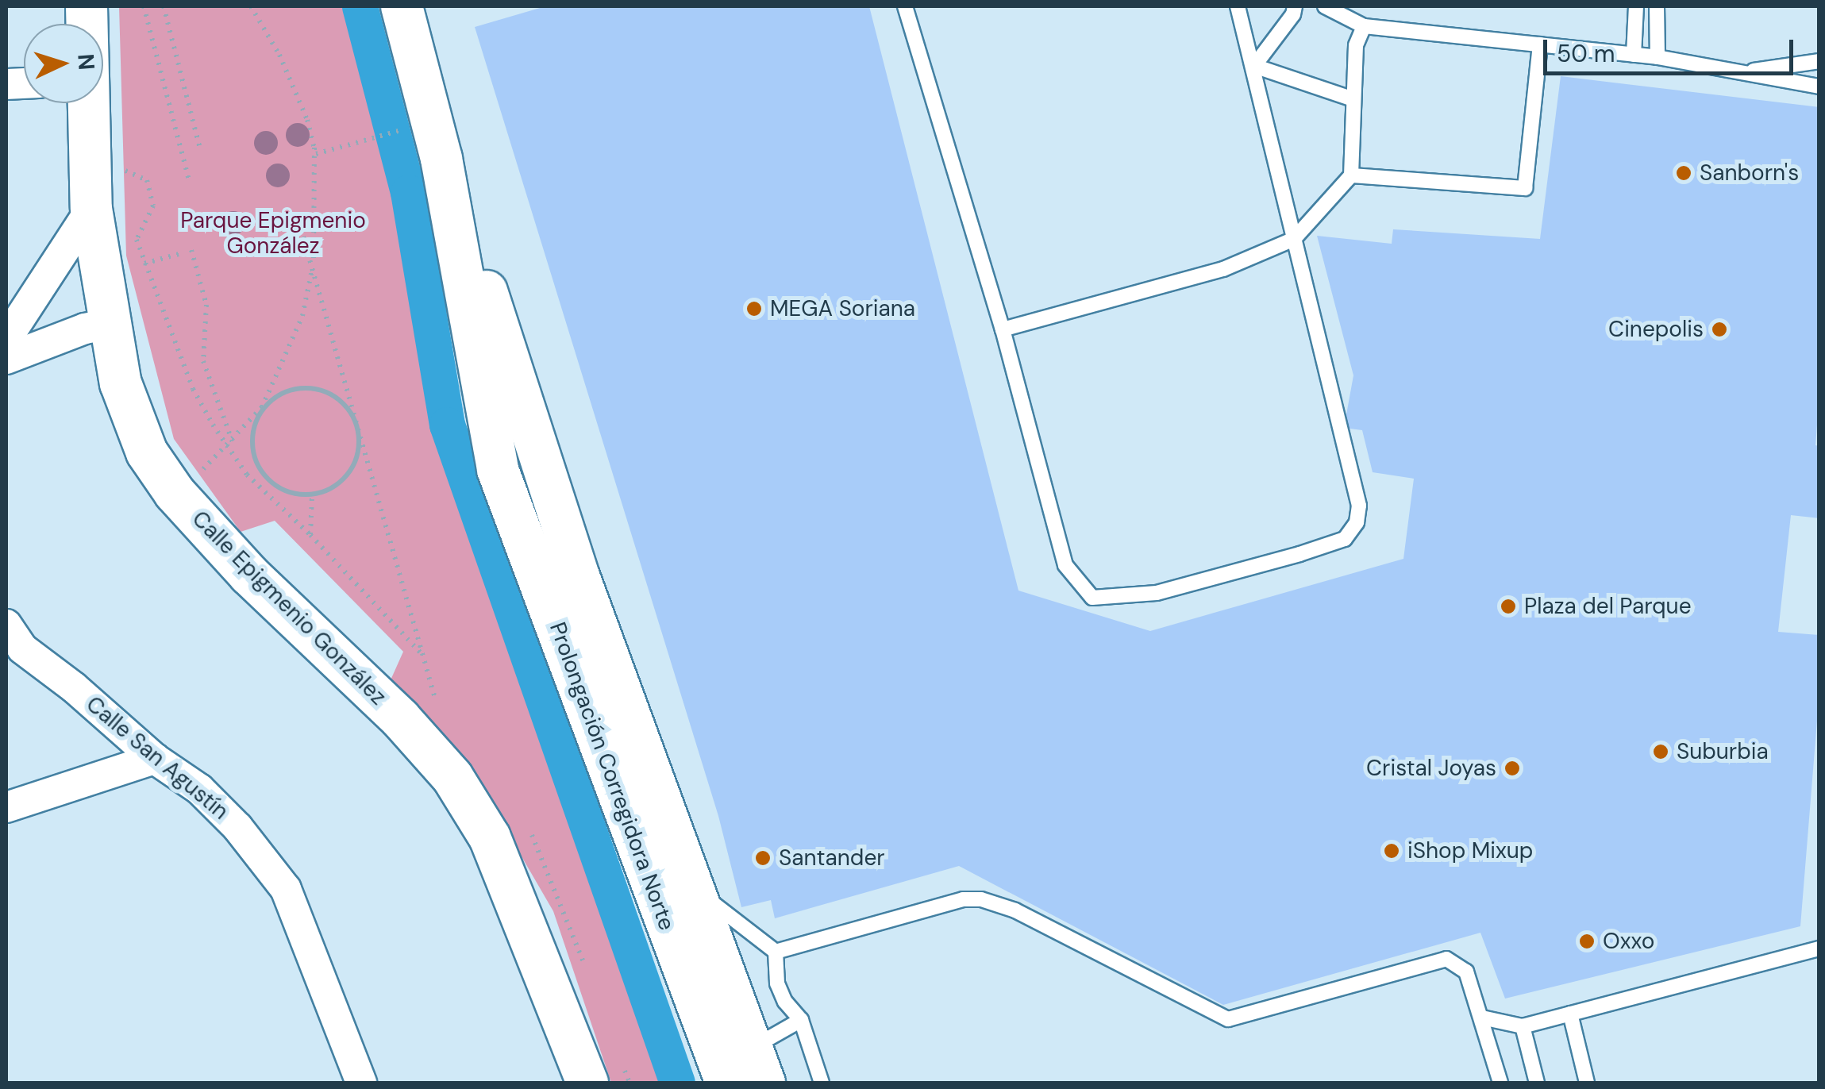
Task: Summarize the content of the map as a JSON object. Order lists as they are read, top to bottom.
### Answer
{
  "streets": {
    "main road": ["Calle Epigmenio González", "Prolongación Corregidora Norte"],
    "street": ["Calle San Agustín"]
  },
  "parks": ["Parque Epigmenio González"],
  "places": [
    "Sanborn's",
    "MEGA Soriana",
    "Cinepolis",
    "Plaza del Parque",
    "Suburbia",
    "Cristal Joyas",
    "iShop Mixup",
    "Santander",
    "Oxxo"
  ],
  "scale_bar": "50 m",
  "north": "right"
}
